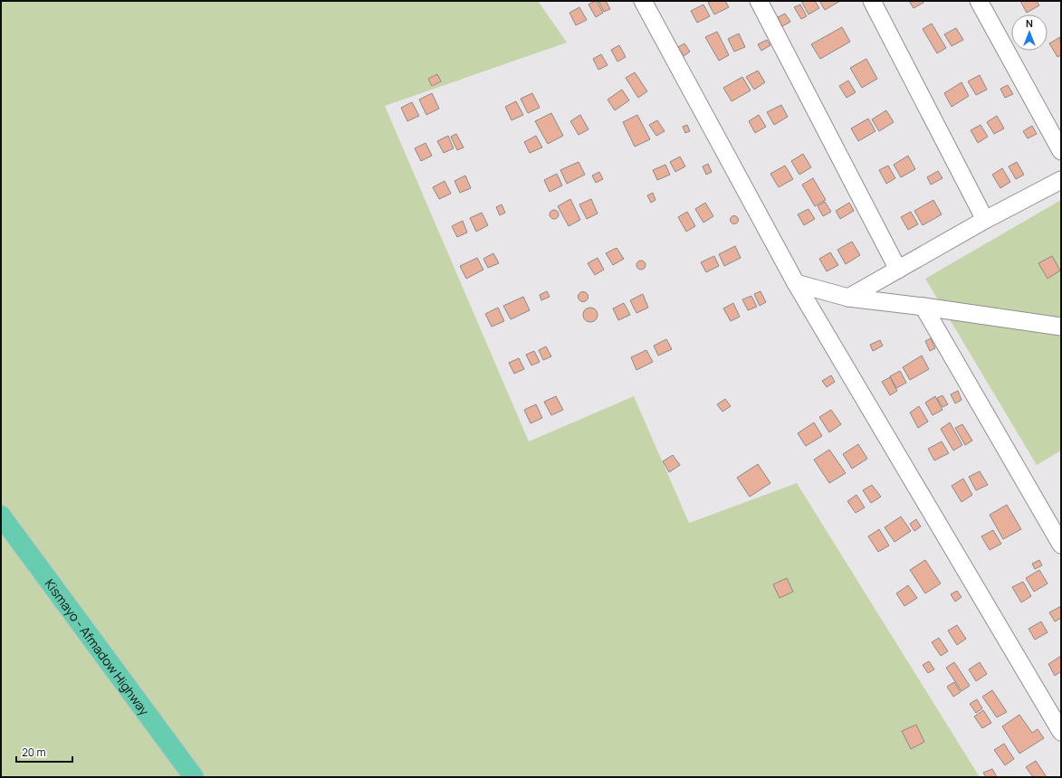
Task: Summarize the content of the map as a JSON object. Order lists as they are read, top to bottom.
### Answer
{
  "streets": {
    "main road": ["Kismayo - Afmadow Highway"]
  },
  "scale_bar": "20 m",
  "north": "top"
}
